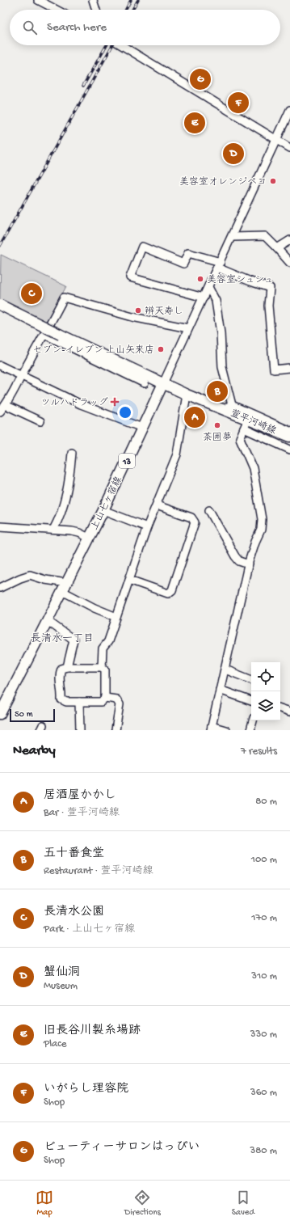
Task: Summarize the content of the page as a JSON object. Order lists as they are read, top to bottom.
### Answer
{
  "streets": {
    "main road": ["萱平河崎線", "13", "上山七ヶ宿線"]
  },
  "crossings": [
    ["萱平河崎線", "上山七ヶ宿線"]
  ],
  "districts": ["長清水一丁目"],
  "places": {
    "other": [
      "美容室オレンジペコ",
      "美容室シュシュ",
      "辨天寿し",
      "セブン-イレブン 上山矢来店",
      "茶囲夢"
    ],
    "health": ["ツルハドラッグ"]
  },
  "scale_bar": "50 m",
  "page": {
    "search": "Search here",
    "pins": [
      "G",
      "F",
      "E",
      "D",
      "C",
      "B",
      "A"
    ],
    "scale": "50 m",
    "heading": ["Nearby", "7 results"],
    "list": [
      {
        "mark": "A",
        "name": "居酒屋かかし",
        "note": "Bar · 萱平河崎線",
        "value": "80 m"
      },
      {
        "mark": "B",
        "name": "五十番食堂",
        "note": "Restaurant · 萱平河崎線",
        "value": "100 m"
      },
      {
        "mark": "C",
        "name": "長清水公園",
        "note": "Park · 上山七ヶ宿線",
        "value": "170 m"
      },
      {
        "mark": "D",
        "name": "蟹仙洞",
        "note": "Museum",
        "value": "310 m"
      },
      {
        "mark": "E",
        "name": "旧長谷川製糸場跡",
        "note": "Place",
        "value": "330 m"
      },
      {
        "mark": "F",
        "name": "いがらし理容院",
        "note": "Shop",
        "value": "360 m"
      },
      {
        "mark": "G",
        "name": "ビューティーサロンはっぴい",
        "note": "Shop",
        "value": "380 m"
      }
    ],
    "nav": ["Map", "Directions", "Saved"]
  }
}
